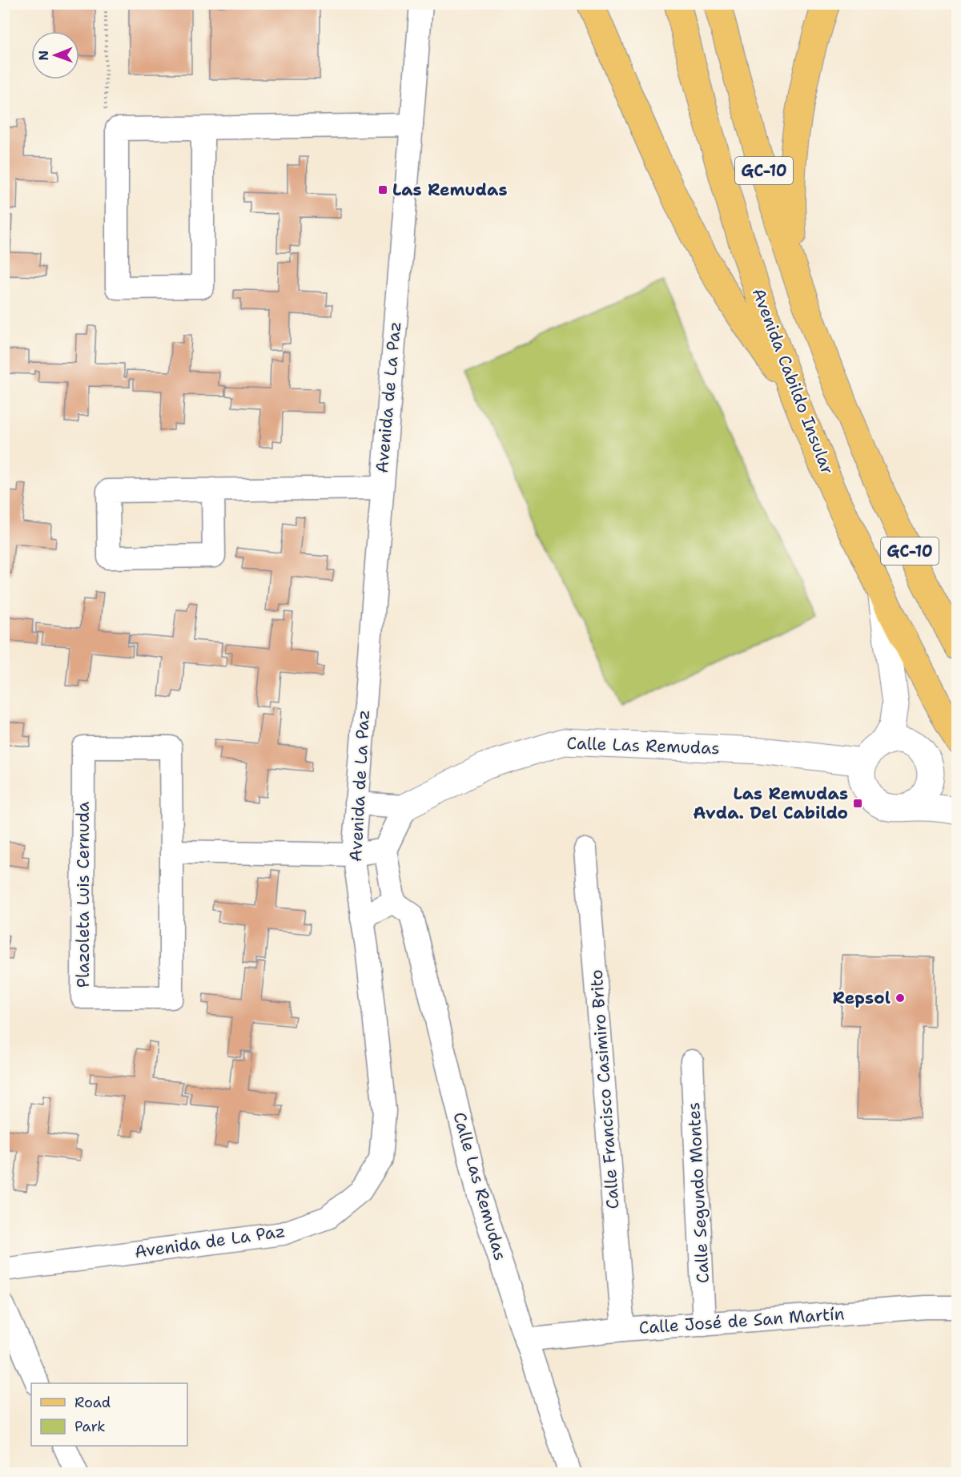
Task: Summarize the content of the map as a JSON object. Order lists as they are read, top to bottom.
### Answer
{
  "streets": {
    "main road": ["GC-10", "Avenida Cabildo Insular"],
    "street": [
      "Avenida de La Paz",
      "Calle Las Remudas",
      "Plazoleta Luis Cernuda",
      "Calle Francisco Casimiro Brito",
      "Calle Segundo Montes",
      "Calle José de San Martín"
    ]
  },
  "crossings": [
    ["Calle Las Remudas", "Calle José de San Martín"],
    ["Calle Francisco Casimiro Brito", "Calle José de San Martín"],
    ["Calle Segundo Montes", "Calle José de San Martín"]
  ],
  "places": {
    "transit": ["Las Remudas", "Las Remudas Avda. Del Cabildo"],
    "other": ["Repsol"]
  },
  "legend": ["Road", "Park"],
  "north": "left"
}
